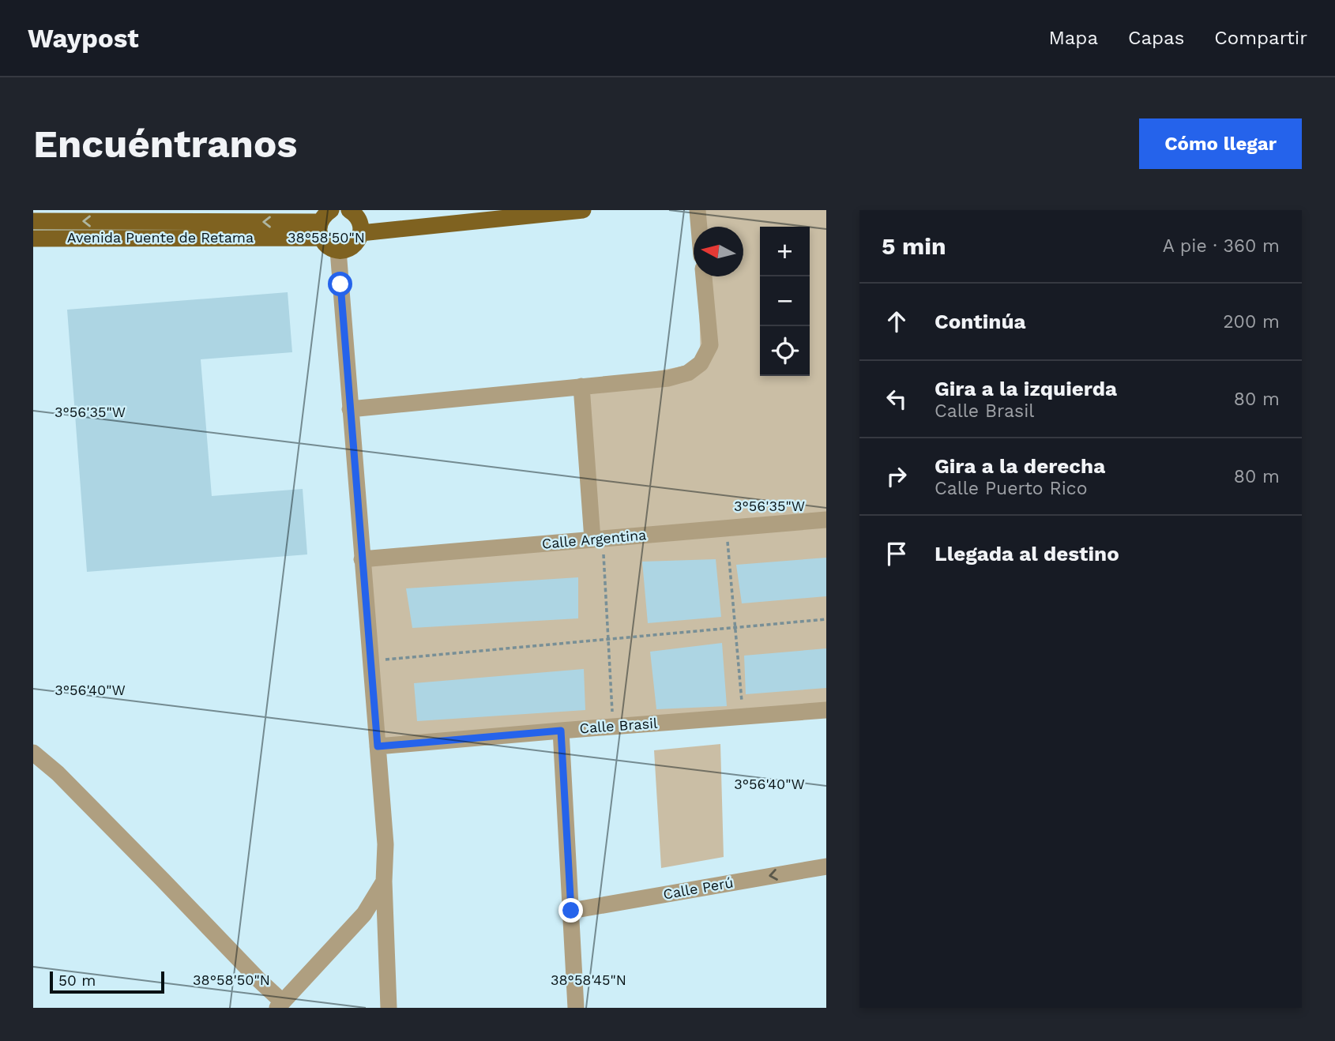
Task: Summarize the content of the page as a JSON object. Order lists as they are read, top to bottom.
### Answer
{
  "streets": {
    "main road": ["Avenida Puente de Retama"],
    "street": ["Calle Argentina", "Calle Brasil", "Calle Perú"]
  },
  "one_way": ["Calle Perú"],
  "scale_bar": "50 m",
  "north": "left",
  "page": {
    "header": "Waypost",
    "nav": ["Mapa", "Capas", "Compartir"],
    "buttons": "Cómo llegar",
    "title": "Encuéntranos",
    "heading": ["5 min", "A pie · 360 m"],
    "map_buttons": ["+", "−"],
    "list": [
      ["Continúa", "200 m"],
      ["Gira a la izquierda", "Calle Brasil", "80 m"],
      ["Gira a la derecha", "Calle Puerto Rico", "80 m"],
      "Llegada al destino"
    ],
    "scale": "50 m"
  },
  "coordinates": [
    "38°58'50\"N",
    "3°56'35\"W",
    "3°56'40\"W",
    "38°58'45\"N"
  ]
}
